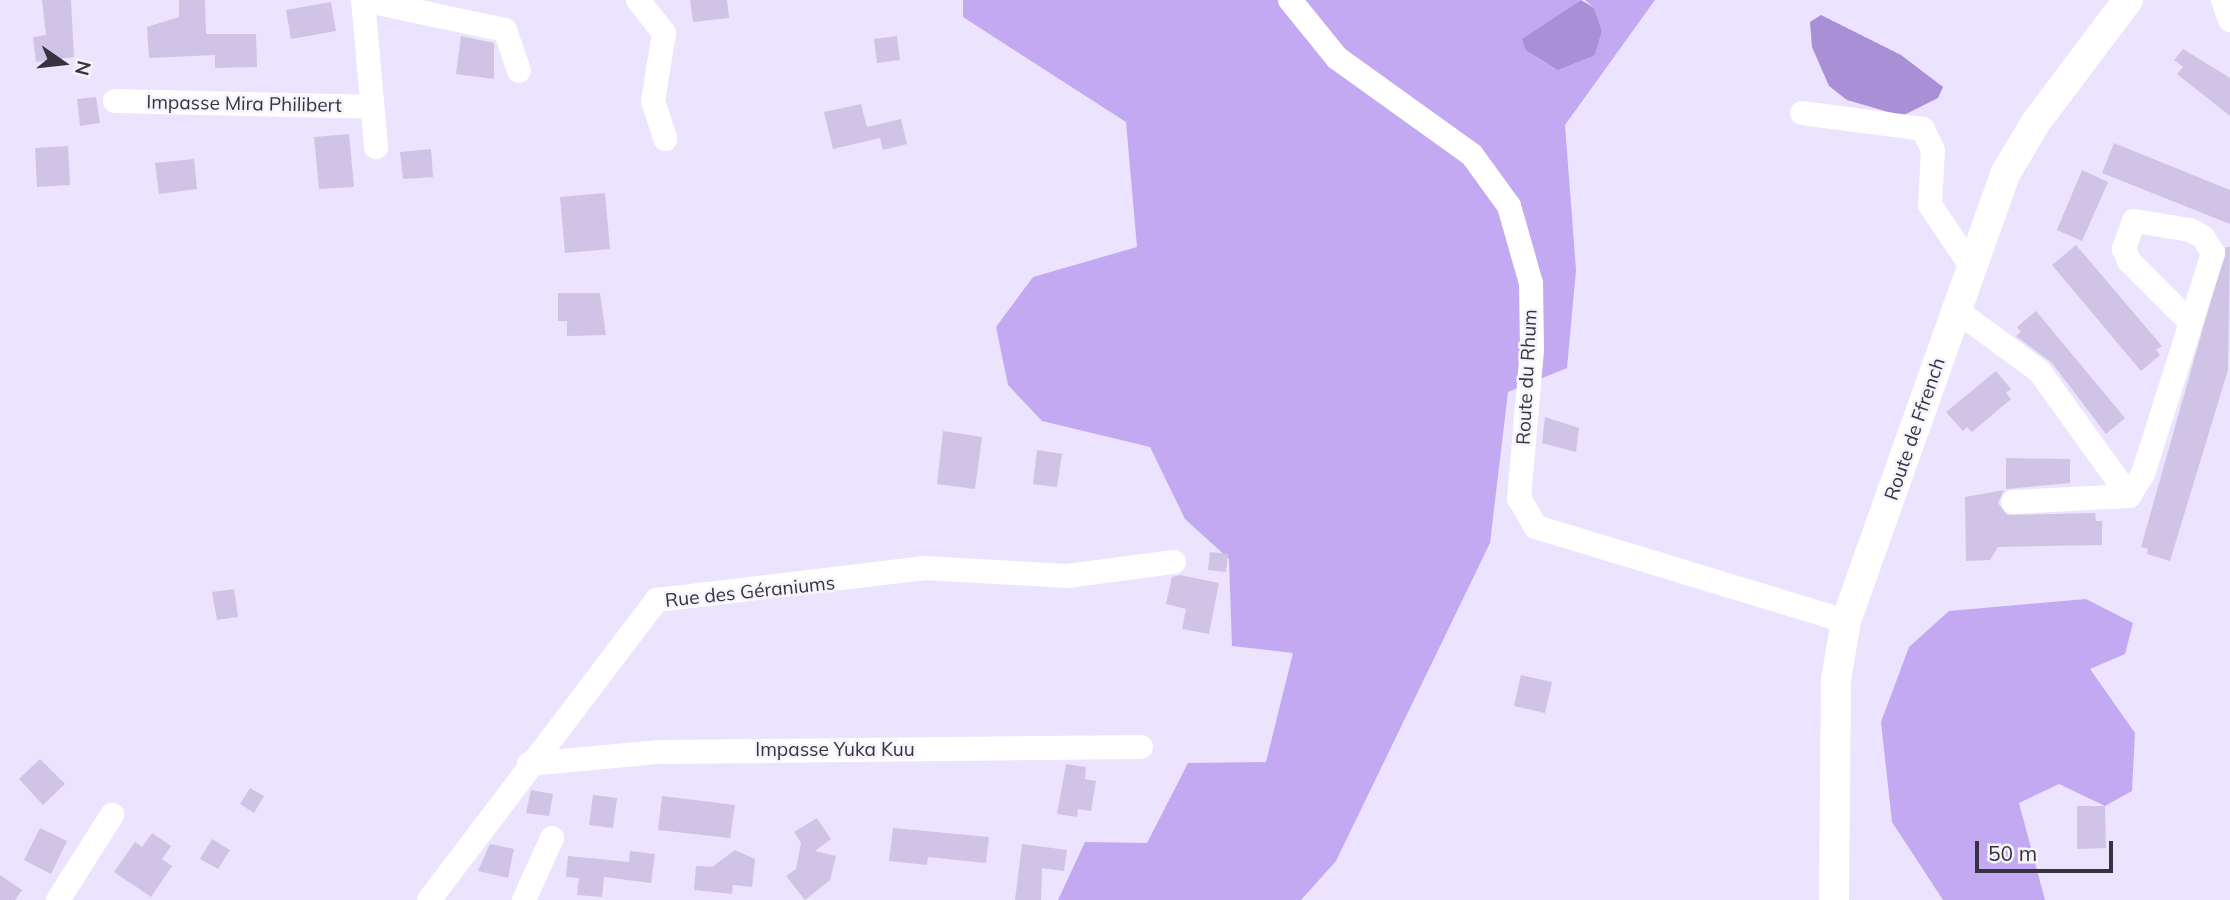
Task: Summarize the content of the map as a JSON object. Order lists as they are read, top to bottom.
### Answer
{
  "streets": {
    "main road": ["Route de Ffrench"],
    "street": [
      "Impasse Mira Philibert",
      "Route du Rhum",
      "Rue des Géraniums",
      "Impasse Yuka Kuu"
    ]
  },
  "crossings": [
    ["Route du Rhum", "Route de Ffrench"],
    ["Rue des Géraniums", "Impasse Yuka Kuu"]
  ],
  "scale_bar": "50 m",
  "north": "right"
}
